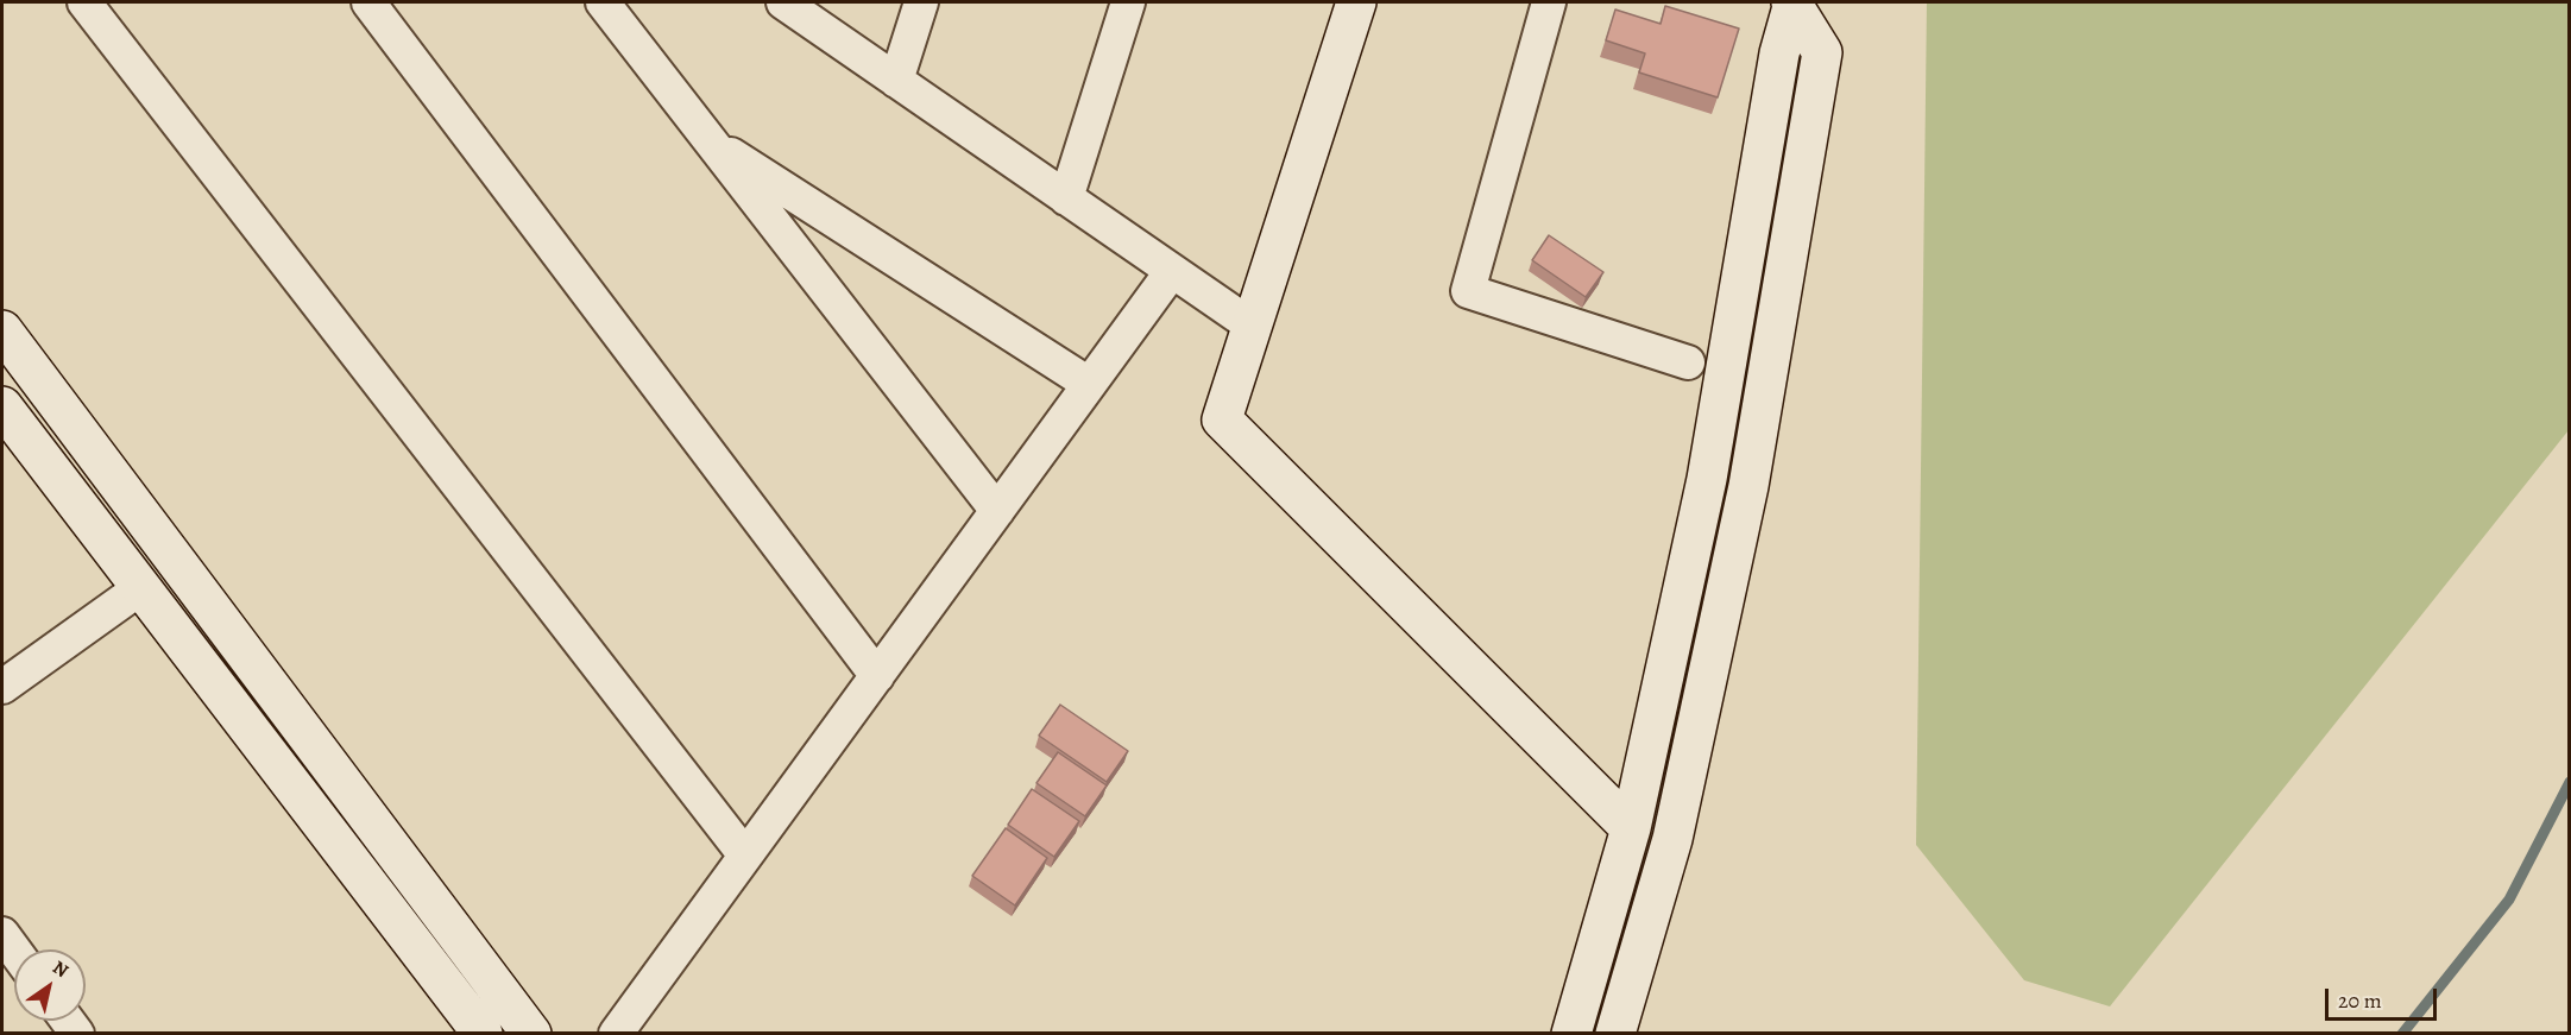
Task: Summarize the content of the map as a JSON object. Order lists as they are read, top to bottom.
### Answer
{
  "scale_bar": "20 m",
  "north": "top right"
}
